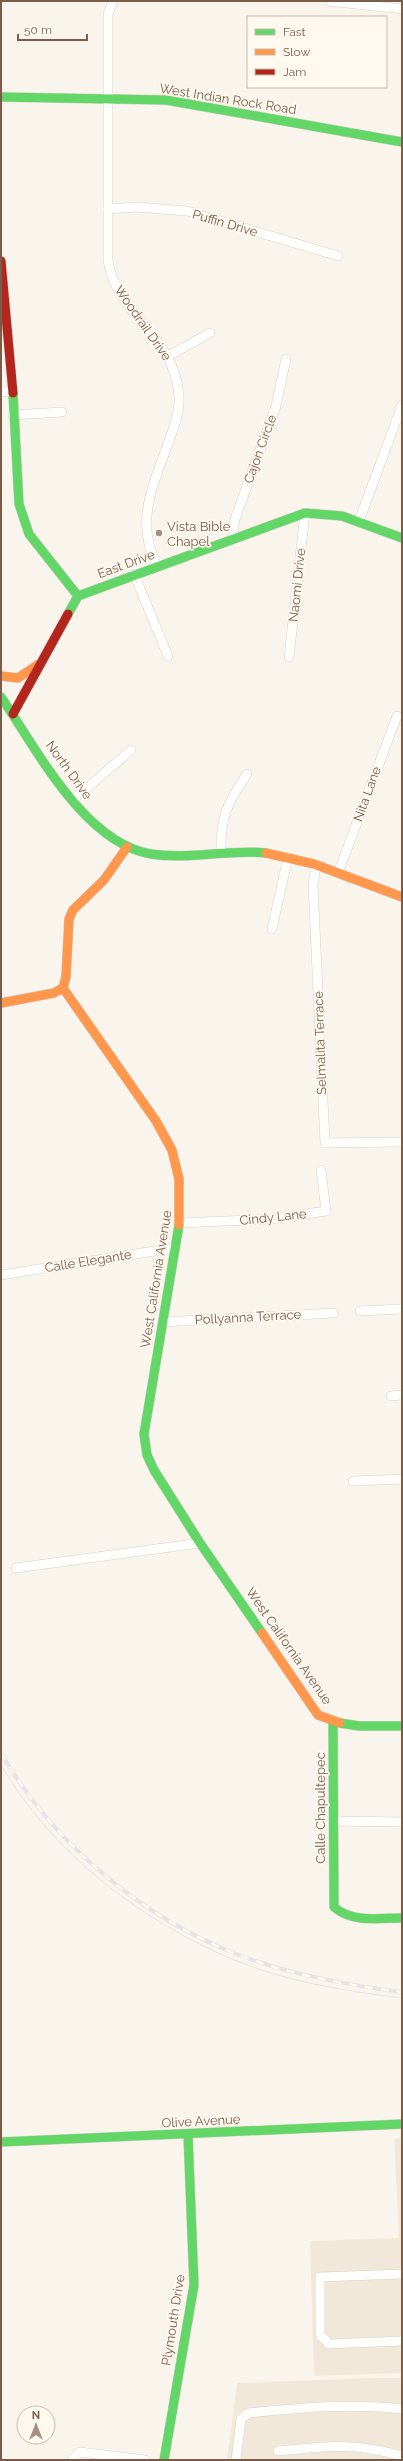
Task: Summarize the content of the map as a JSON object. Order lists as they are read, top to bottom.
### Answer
{
  "streets": {
    "street": [
      "West Indian Rock Road",
      "Puffin Drive",
      "Woodrail Drive",
      "Cajon Circle",
      "East Drive",
      "Naomi Drive",
      "North Drive",
      "Nita Lane",
      "Selmalita Terrace",
      "Cindy Lane",
      "Calle Elegante",
      "West California Avenue",
      "Pollyanna Terrace",
      "Calle Chapultepec",
      "Olive Avenue",
      "Plymouth Drive"
    ]
  },
  "crossings": [
    ["West Indian Rock Road", "Woodrail Drive"],
    ["Puffin Drive", "Woodrail Drive"],
    ["Woodrail Drive", "East Drive"],
    ["Cajon Circle", "East Drive"],
    ["East Drive", "Naomi Drive"],
    ["North Drive", "Nita Lane"],
    ["North Drive", "Selmalita Terrace"],
    ["Cindy Lane", "West California Avenue"],
    ["Calle Elegante", "West California Avenue"],
    ["West California Avenue", "Pollyanna Terrace"],
    ["West California Avenue", "Calle Chapultepec"],
    ["Olive Avenue", "Plymouth Drive"]
  ],
  "places": ["Vista Bible Chapel"],
  "legend": ["Fast", "Slow", "Jam"],
  "scale_bar": "50 m",
  "north": "top"
}
